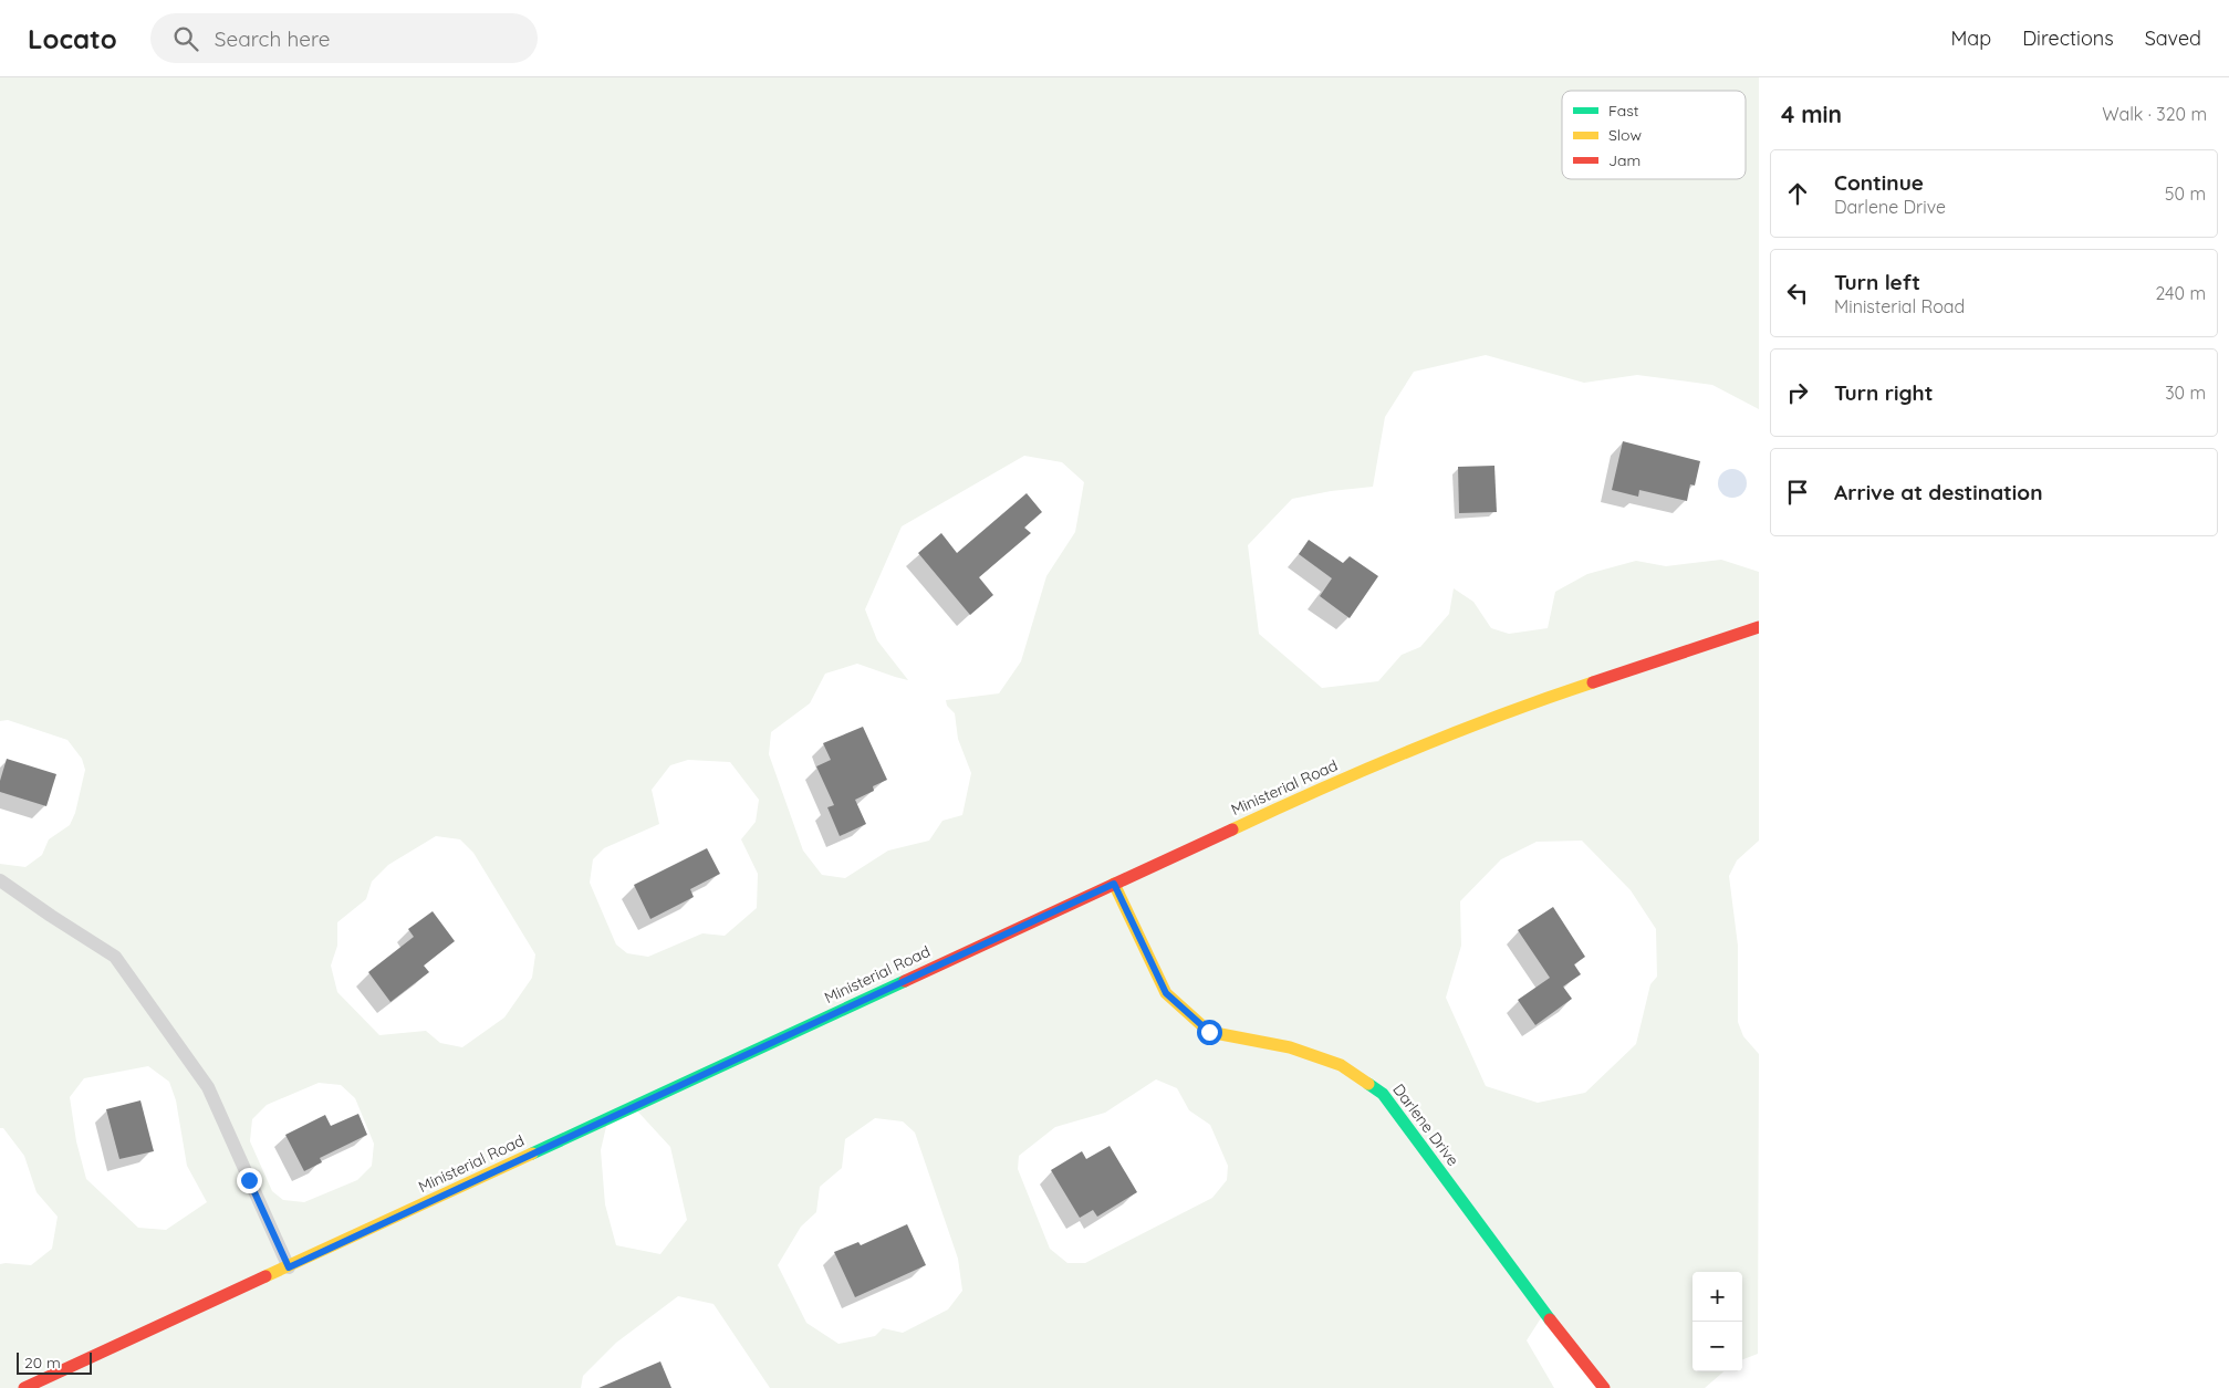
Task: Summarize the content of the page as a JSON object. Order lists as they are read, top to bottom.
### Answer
{
  "streets": {
    "main road": ["Ministerial Road", "Darlene Drive"]
  },
  "crossings": [
    ["Ministerial Road", "Darlene Drive"]
  ],
  "legend": ["Fast", "Slow", "Jam"],
  "scale_bar": "20 m",
  "page": {
    "header": "Locato",
    "search": "Search here",
    "nav": ["Map", "Directions", "Saved"],
    "heading": ["4 min", "Walk · 320 m"],
    "list": [
      ["Continue", "Darlene Drive", "50 m"],
      ["Turn left", "Ministerial Road", "240 m"],
      ["Turn right", "30 m"],
      "Arrive at destination"
    ],
    "map_buttons": ["+", "−"],
    "scale": "20 m"
  }
}
